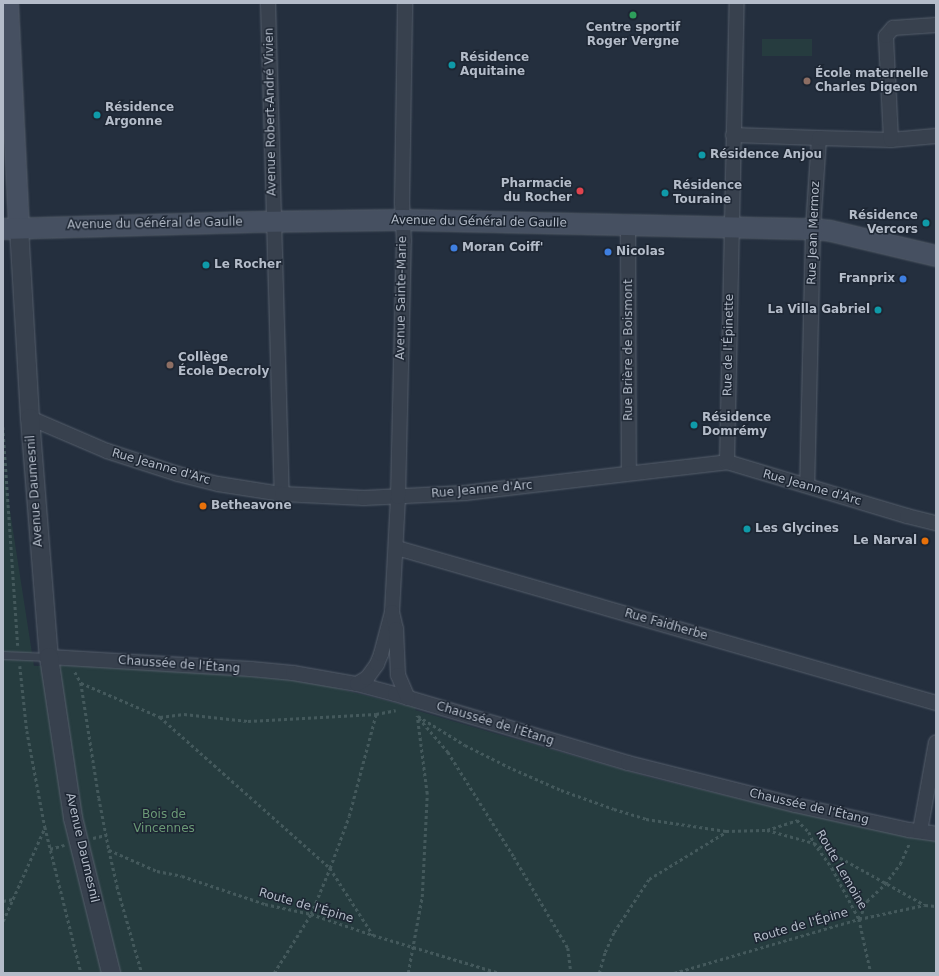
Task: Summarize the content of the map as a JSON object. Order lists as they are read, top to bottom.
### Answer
{
  "streets": {
    "main road": ["Avenue du Général de Gaulle", "Avenue Daumesnil"],
    "street": [
      "Avenue Robert-André Vivien",
      "Rue Jean Mermoz",
      "Avenue Sainte-Marie",
      "Rue de l'Épinette",
      "Rue Brière de Boismont",
      "Rue Jeanne d'Arc",
      "Rue Faidherbe",
      "Chaussée de l'Étang"
    ],
    "path": ["Route Lemoine", "Route de l'Épine"]
  },
  "crossings": [
    ["Avenue Robert-André Vivien", "Avenue du Général de Gaulle"],
    ["Avenue Robert-André Vivien", "Rue Jeanne d'Arc"],
    ["Avenue du Général de Gaulle", "Rue Jean Mermoz"],
    ["Avenue du Général de Gaulle", "Avenue Sainte-Marie"],
    ["Avenue du Général de Gaulle", "Rue de l'Épinette"],
    ["Avenue du Général de Gaulle", "Rue Brière de Boismont"],
    ["Avenue du Général de Gaulle", "Avenue Daumesnil"],
    ["Rue Jean Mermoz", "Rue Jeanne d'Arc"],
    ["Avenue Sainte-Marie", "Rue Jeanne d'Arc"],
    ["Avenue Sainte-Marie", "Rue Faidherbe"],
    ["Rue de l'Épinette", "Rue Jeanne d'Arc"],
    ["Rue Brière de Boismont", "Rue Jeanne d'Arc"],
    ["Rue Jeanne d'Arc", "Avenue Daumesnil"],
    ["Avenue Daumesnil", "Chaussée de l'Étang"],
    ["Route Lemoine", "Route de l'Épine"]
  ],
  "parks": ["Bois de Vincennes"],
  "places": [
    "Centre sportif Roger Vergne",
    "Résidence Aquitaine",
    "École maternelle Charles Digeon",
    "Résidence Argonne",
    "Résidence Anjou",
    "Pharmacie du Rocher",
    "Résidence Touraine",
    "Résidence Vercors",
    "Moran Coiff'",
    "Nicolas",
    "Le Rocher",
    "Franprix",
    "La Villa Gabriel",
    "Collège École Decroly",
    "Résidence Domrémy",
    "Betheavone",
    "Les Glycines",
    "Le Narval"
  ]
}
